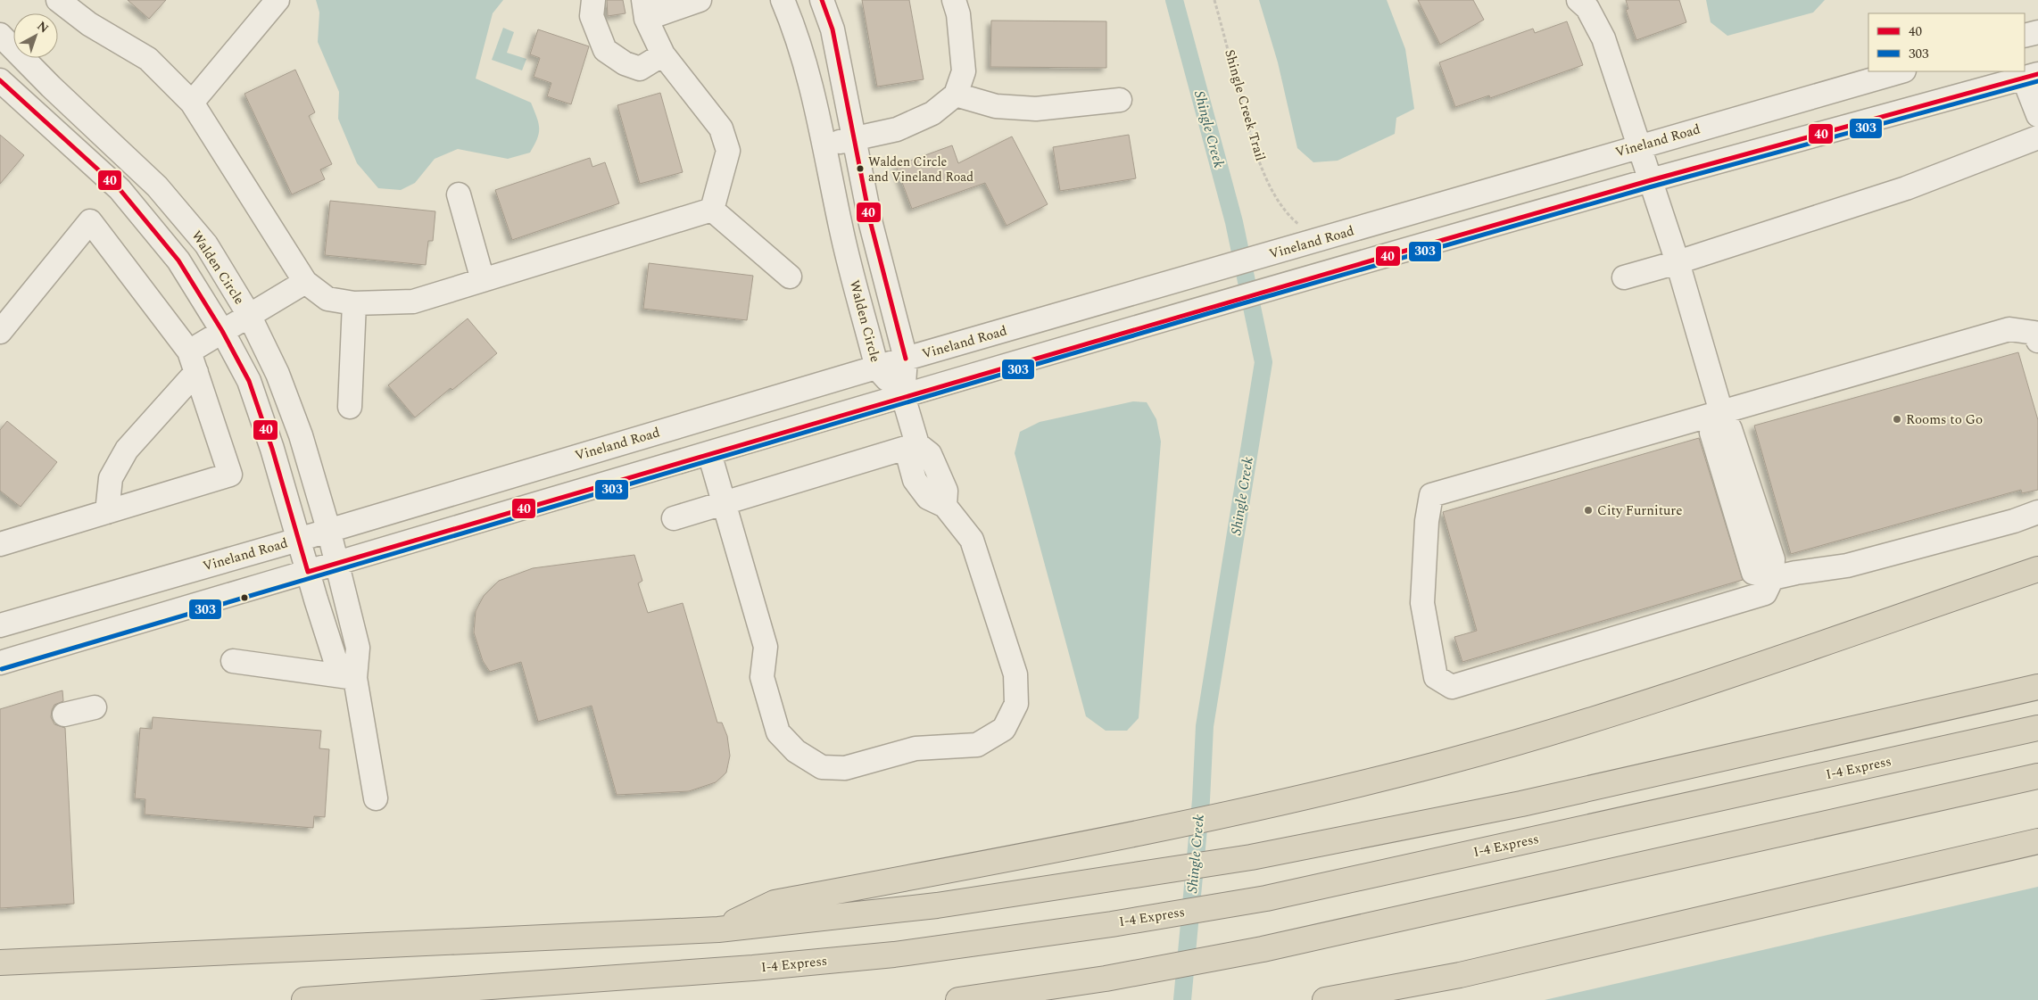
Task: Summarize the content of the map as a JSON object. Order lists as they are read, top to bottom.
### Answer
{
  "streets": {
    "highway": ["I-4 Express"],
    "street": ["Vineland Road", "Walden Circle"],
    "path": ["Shingle Creek Trail"]
  },
  "crossings": [
    ["Vineland Road", "Walden Circle"]
  ],
  "water": ["Shingle Creek"],
  "places": ["Walden Circle and Vineland Road", "Rooms to Go", "City Furniture"],
  "lines": ["transit line 40", "transit line 303"],
  "legend": ["40", "303"],
  "north": "top right"
}
